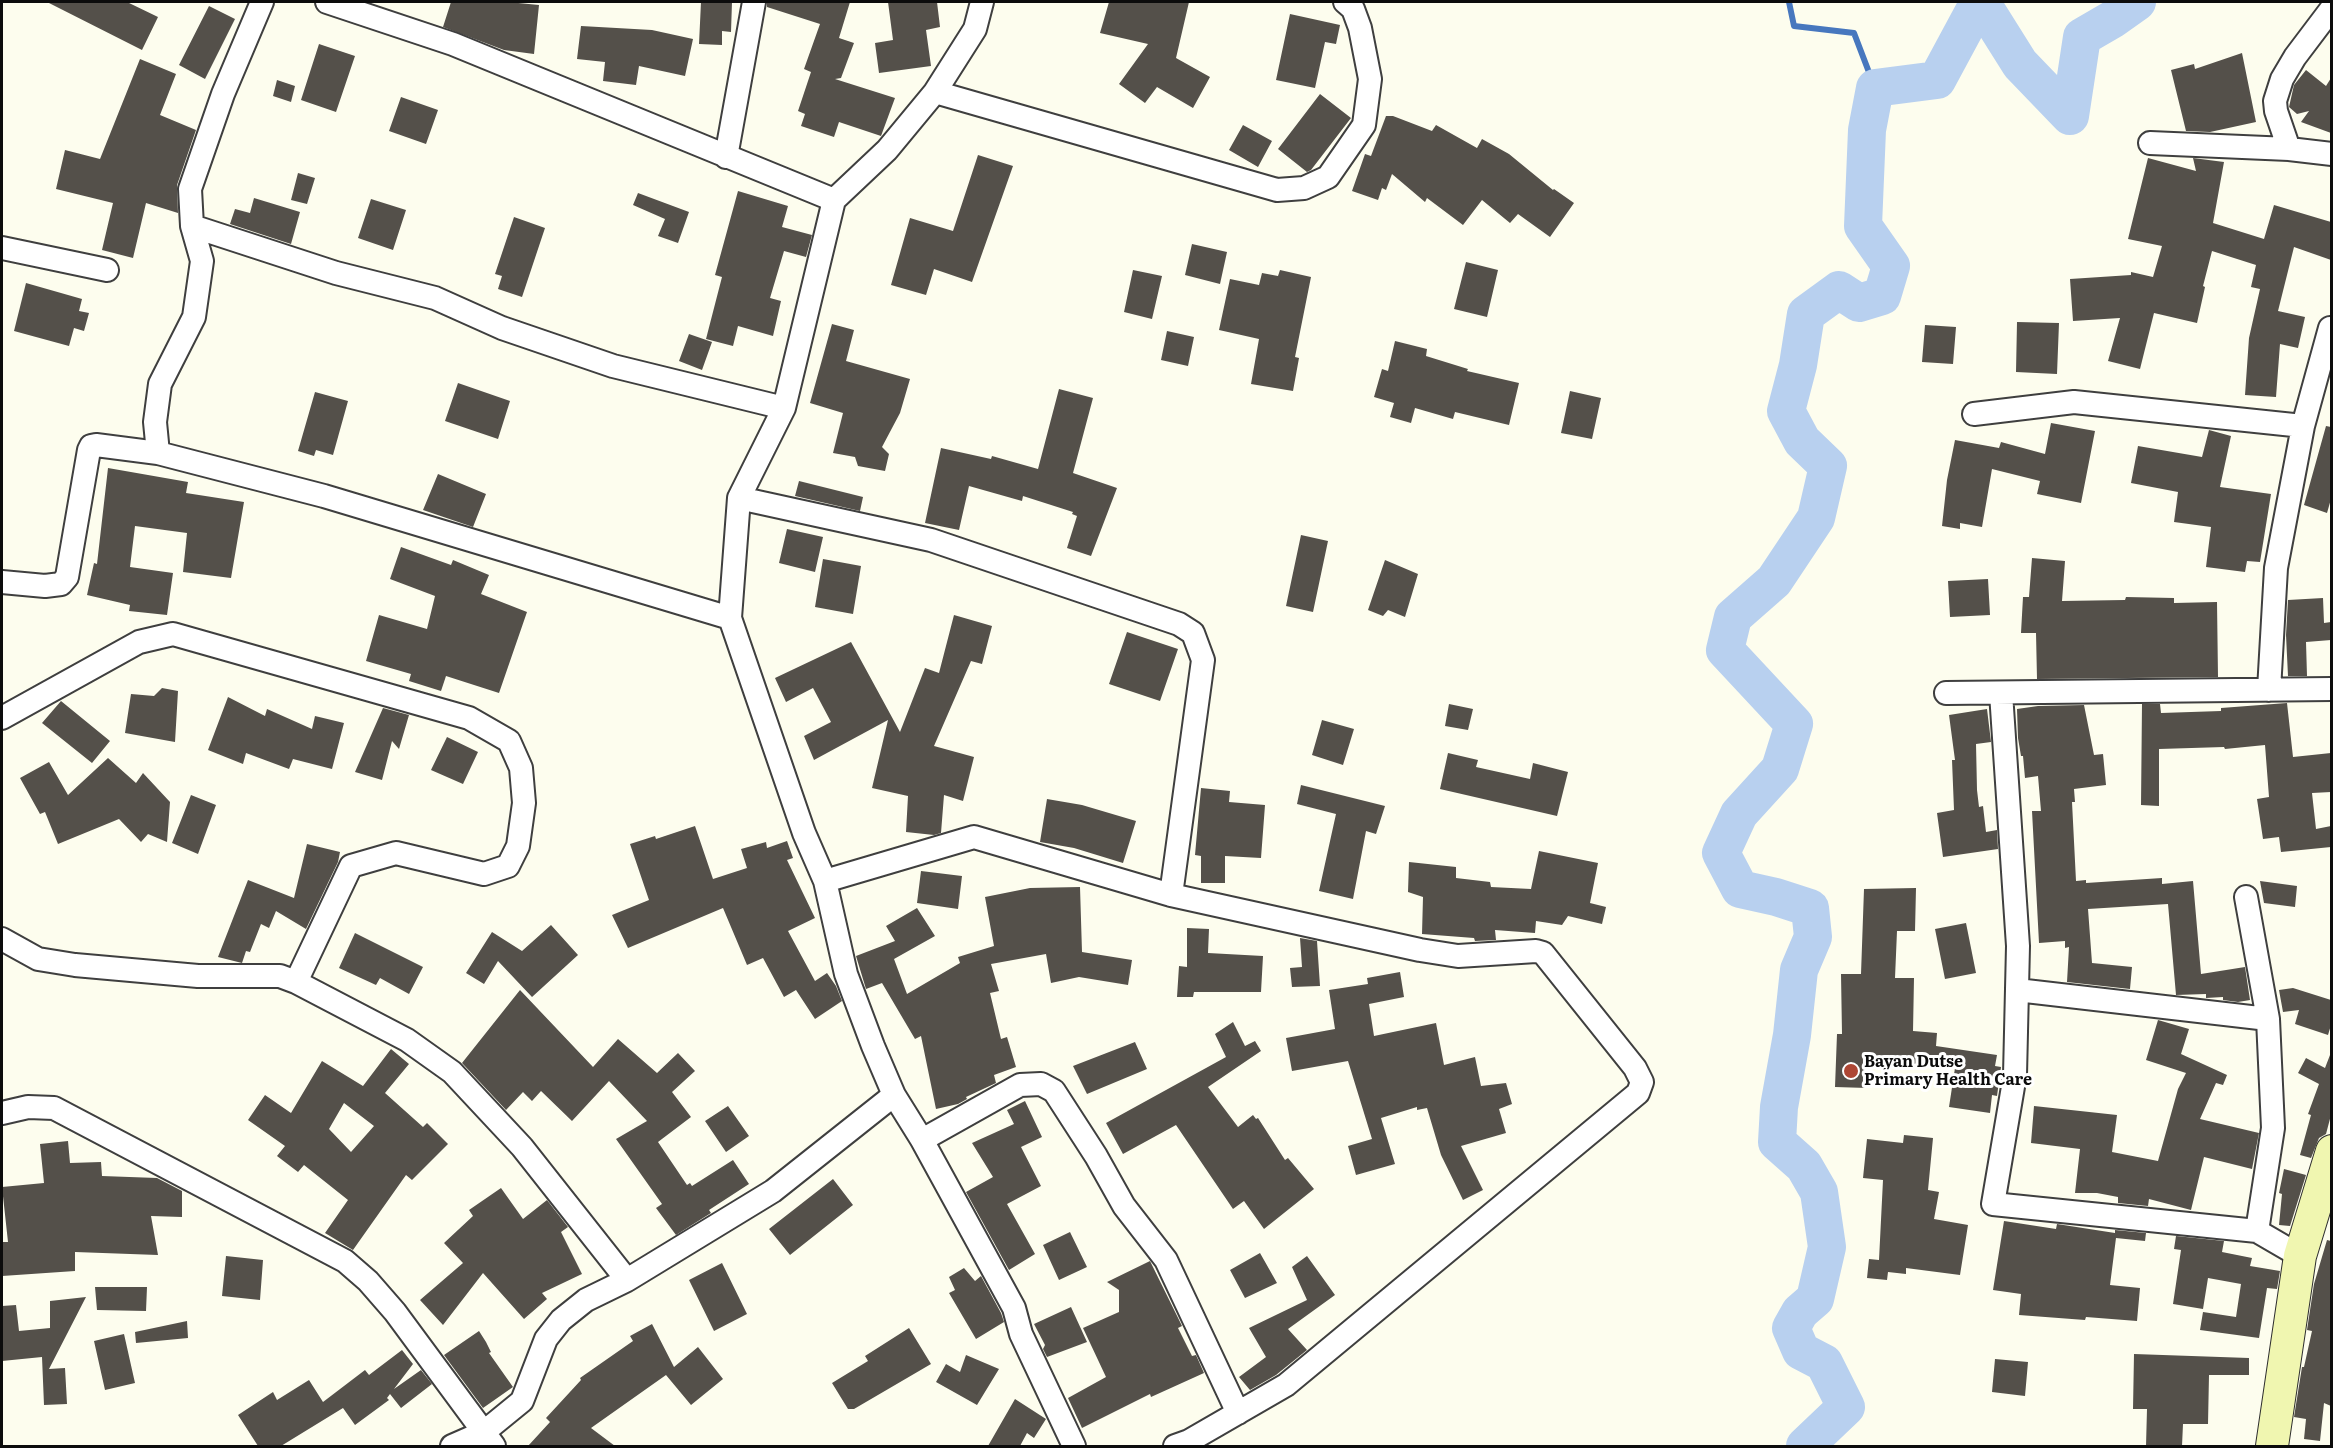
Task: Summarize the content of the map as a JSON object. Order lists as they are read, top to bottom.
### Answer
{
  "places": ["Bayan Dutse Primary Health Care"]
}
